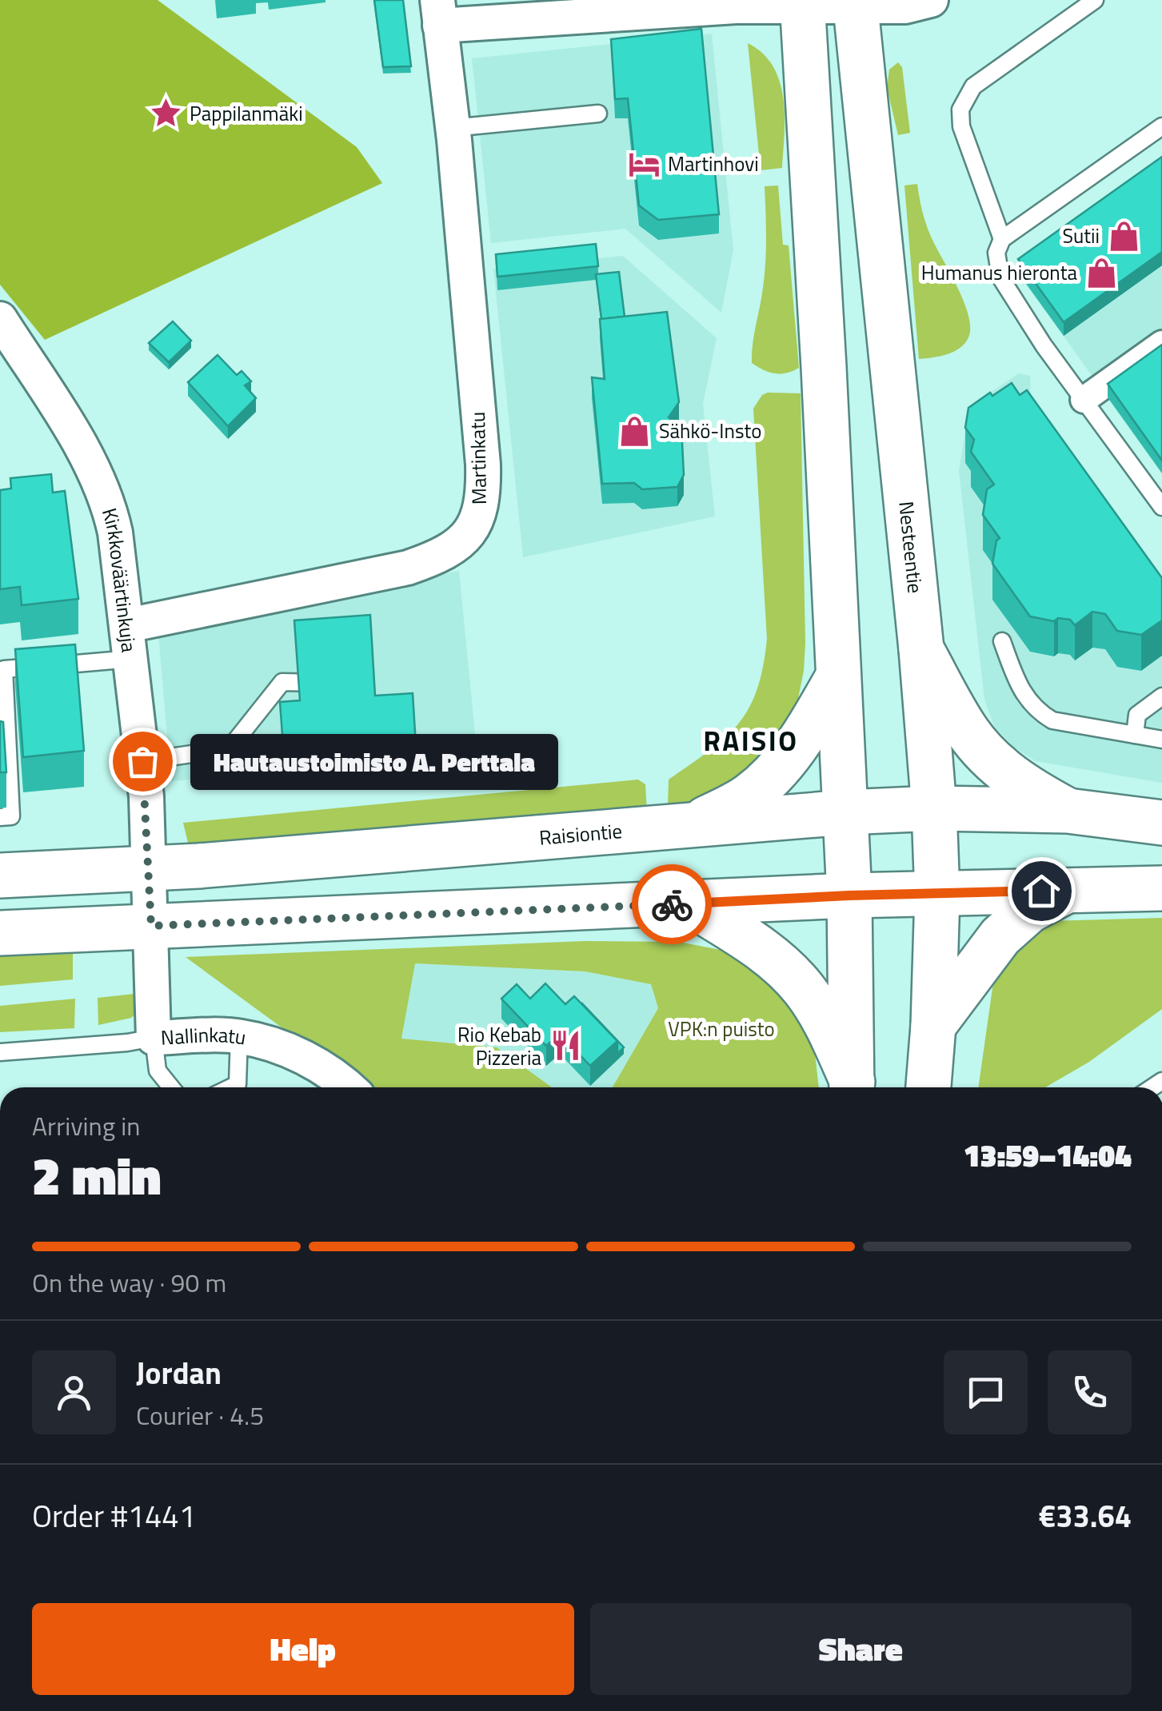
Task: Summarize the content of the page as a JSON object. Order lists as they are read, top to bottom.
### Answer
{
  "streets": {
    "main road": ["Nesteentie", "Raisiontie"],
    "street": ["Martinkatu", "Kirkkoväärtinkuja", "Nallinkatu"]
  },
  "crossings": [
    ["Martinkatu", "Nesteentie"],
    ["Martinkatu", "Kirkkoväärtinkuja"],
    ["Nesteentie", "Raisiontie"],
    ["Kirkkoväärtinkuja", "Raisiontie"],
    ["Kirkkoväärtinkuja", "Nallinkatu"],
    ["Raisiontie", "Nallinkatu"]
  ],
  "districts": ["RAISIO"],
  "parks": ["VPK:n puisto"],
  "places": {
    "place": ["Pappilanmäki"],
    "hotel": ["Martinhovi"],
    "shop": ["Sutii", "Humanus hieronta", "Sähkö-Insto"],
    "other": ["Hautaustoimisto A. Perttala"],
    "restaurant": ["Rio Kebab Pizzeria"]
  },
  "page": {
    "bubble": "Hautaustoimisto A. Perttala",
    "heading": ["2 min", "Arriving in", "13:59–14:04"],
    "panel": [
      "Jordan",
      "Courier · 4.5",
      "Order #1441",
      "€33.64"
    ],
    "bar": "On the way · 90 m",
    "buttons": ["Help", "Share"]
  }
}
